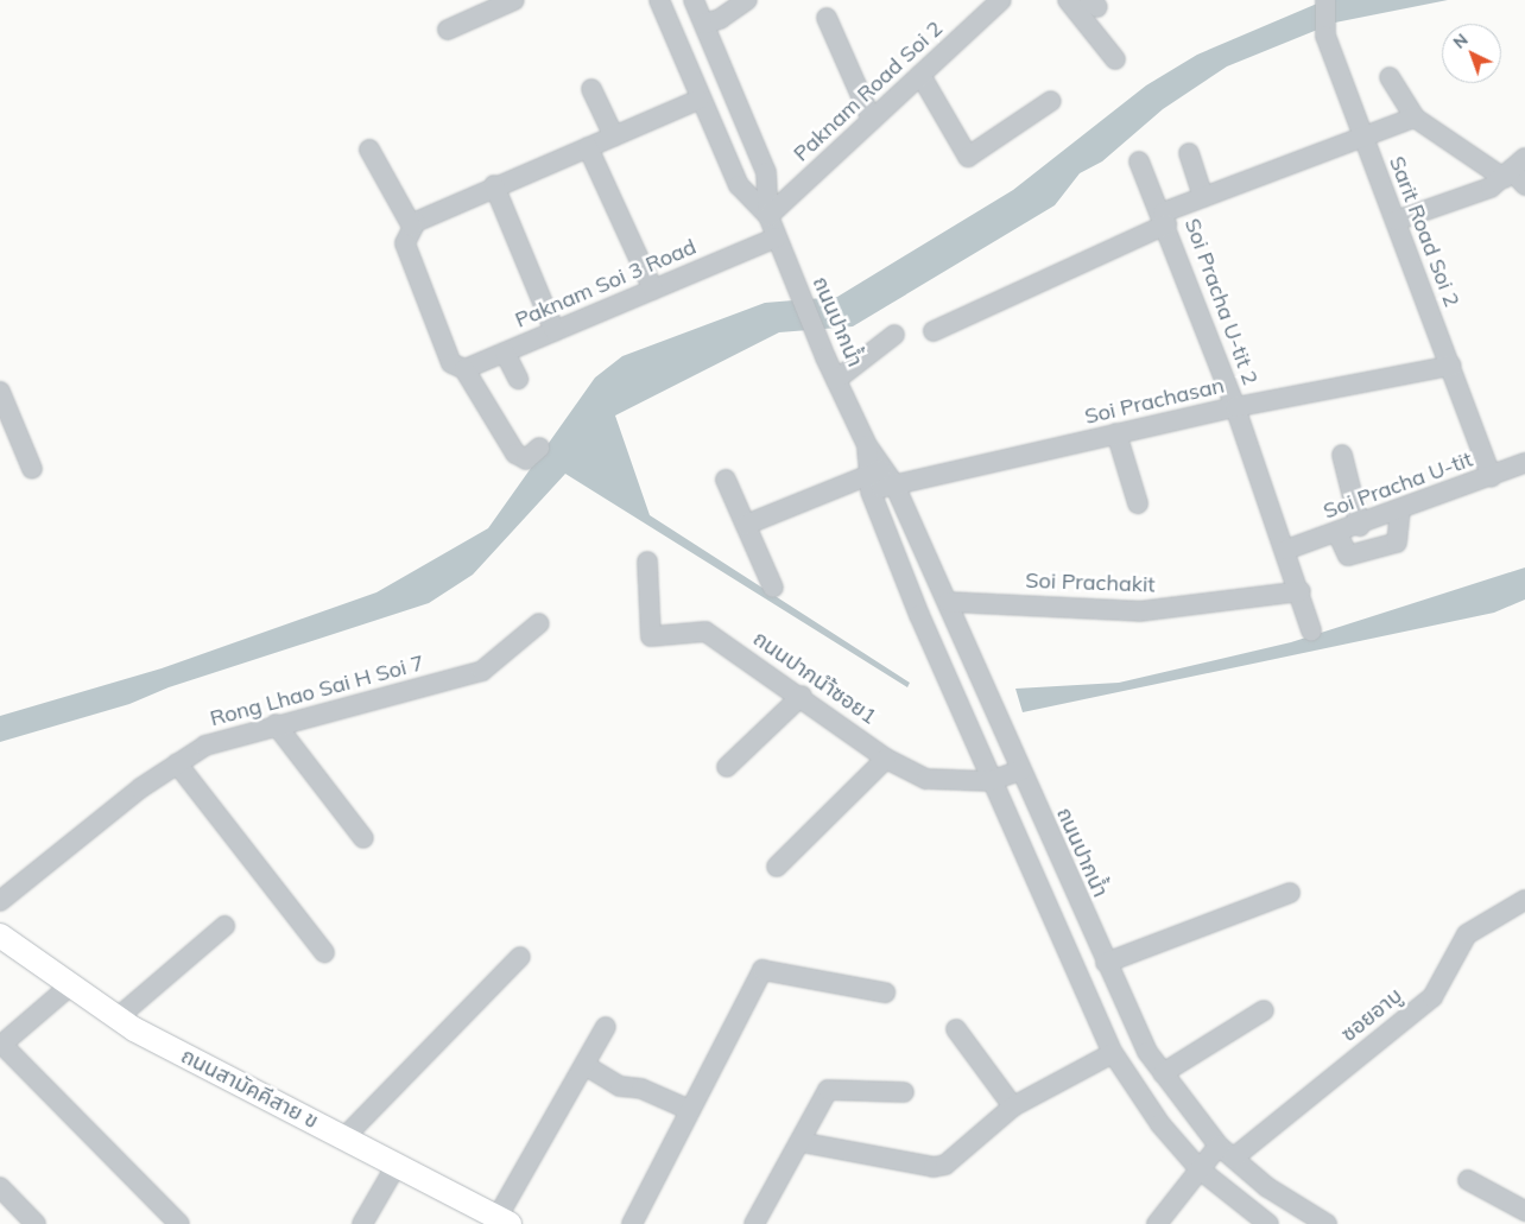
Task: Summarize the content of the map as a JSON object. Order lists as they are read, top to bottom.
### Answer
{
  "streets": {
    "main road": ["ถนนสามัคคีสาย ข"],
    "street": [
      "Paknam Road Soi 2",
      "Sarit Road Soi 2",
      "Paknam Soi 3 Road",
      "Soi Pracha U-tit 2",
      "ถนนปากน้ำ",
      "Soi Prachasan",
      "Soi Pracha U-tit",
      "Soi Prachakit",
      "ถนนปากนำ้ซอย1",
      "Rong Lhao Sai H Soi 7",
      "ซอยอาบู"
    ]
  },
  "crossings": [
    ["Paknam Road Soi 2", "ถนนปากน้ำ"],
    ["Sarit Road Soi 2", "Soi Prachasan"],
    ["Sarit Road Soi 2", "Soi Pracha U-tit"],
    ["Paknam Soi 3 Road", "ถนนปากน้ำ"],
    ["Soi Pracha U-tit 2", "Soi Prachasan"],
    ["Soi Pracha U-tit 2", "Soi Pracha U-tit"],
    ["Soi Pracha U-tit 2", "Soi Prachakit"],
    ["ถนนปากน้ำ", "Soi Prachasan"],
    ["ถนนปากน้ำ", "Soi Prachakit"],
    ["ถนนปากน้ำ", "ถนนปากนำ้ซอย1"],
    ["ถนนปากน้ำ", "ซอยอาบู"]
  ],
  "north": "top left"
}
